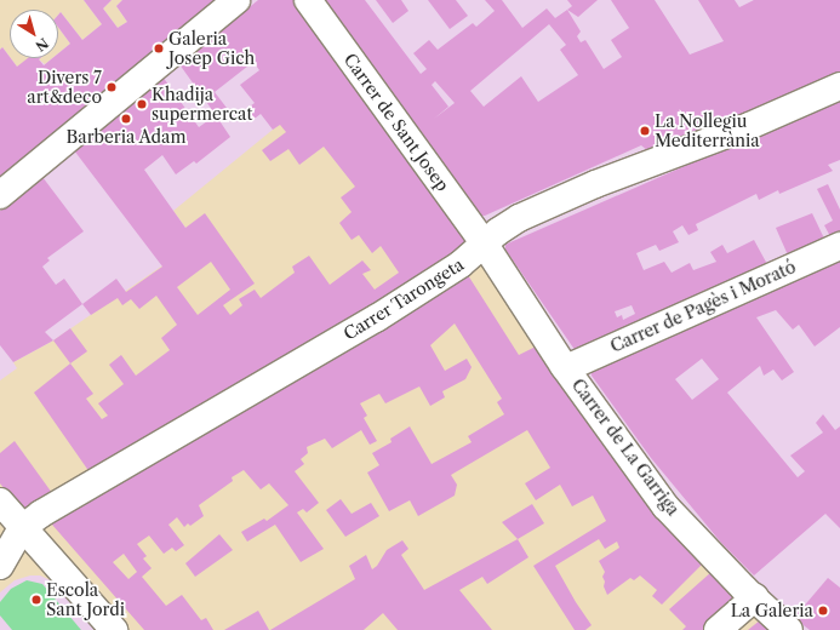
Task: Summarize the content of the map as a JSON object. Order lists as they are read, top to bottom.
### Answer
{
  "streets": {
    "street": [
      "Carrer de Sant Josep",
      "Carrer Tarongeta",
      "Carrer de Pagès i Morató",
      "Carrer de La Garriga"
    ]
  },
  "crossings": [
    ["Carrer de Sant Josep", "Carrer Tarongeta"],
    ["Carrer de Sant Josep", "Carrer de La Garriga"],
    ["Carrer Tarongeta", "Carrer de La Garriga"],
    ["Carrer de Pagès i Morató", "Carrer de La Garriga"]
  ],
  "places": [
    "Galeria Josep Gich",
    "Divers 7 art&deco",
    "Khadija supermercat",
    "Barberia Adam",
    "La Nollegiu Mediterrània",
    "Escola Sant Jordi",
    "La Galeria"
  ],
  "north": "bottom right"
}
